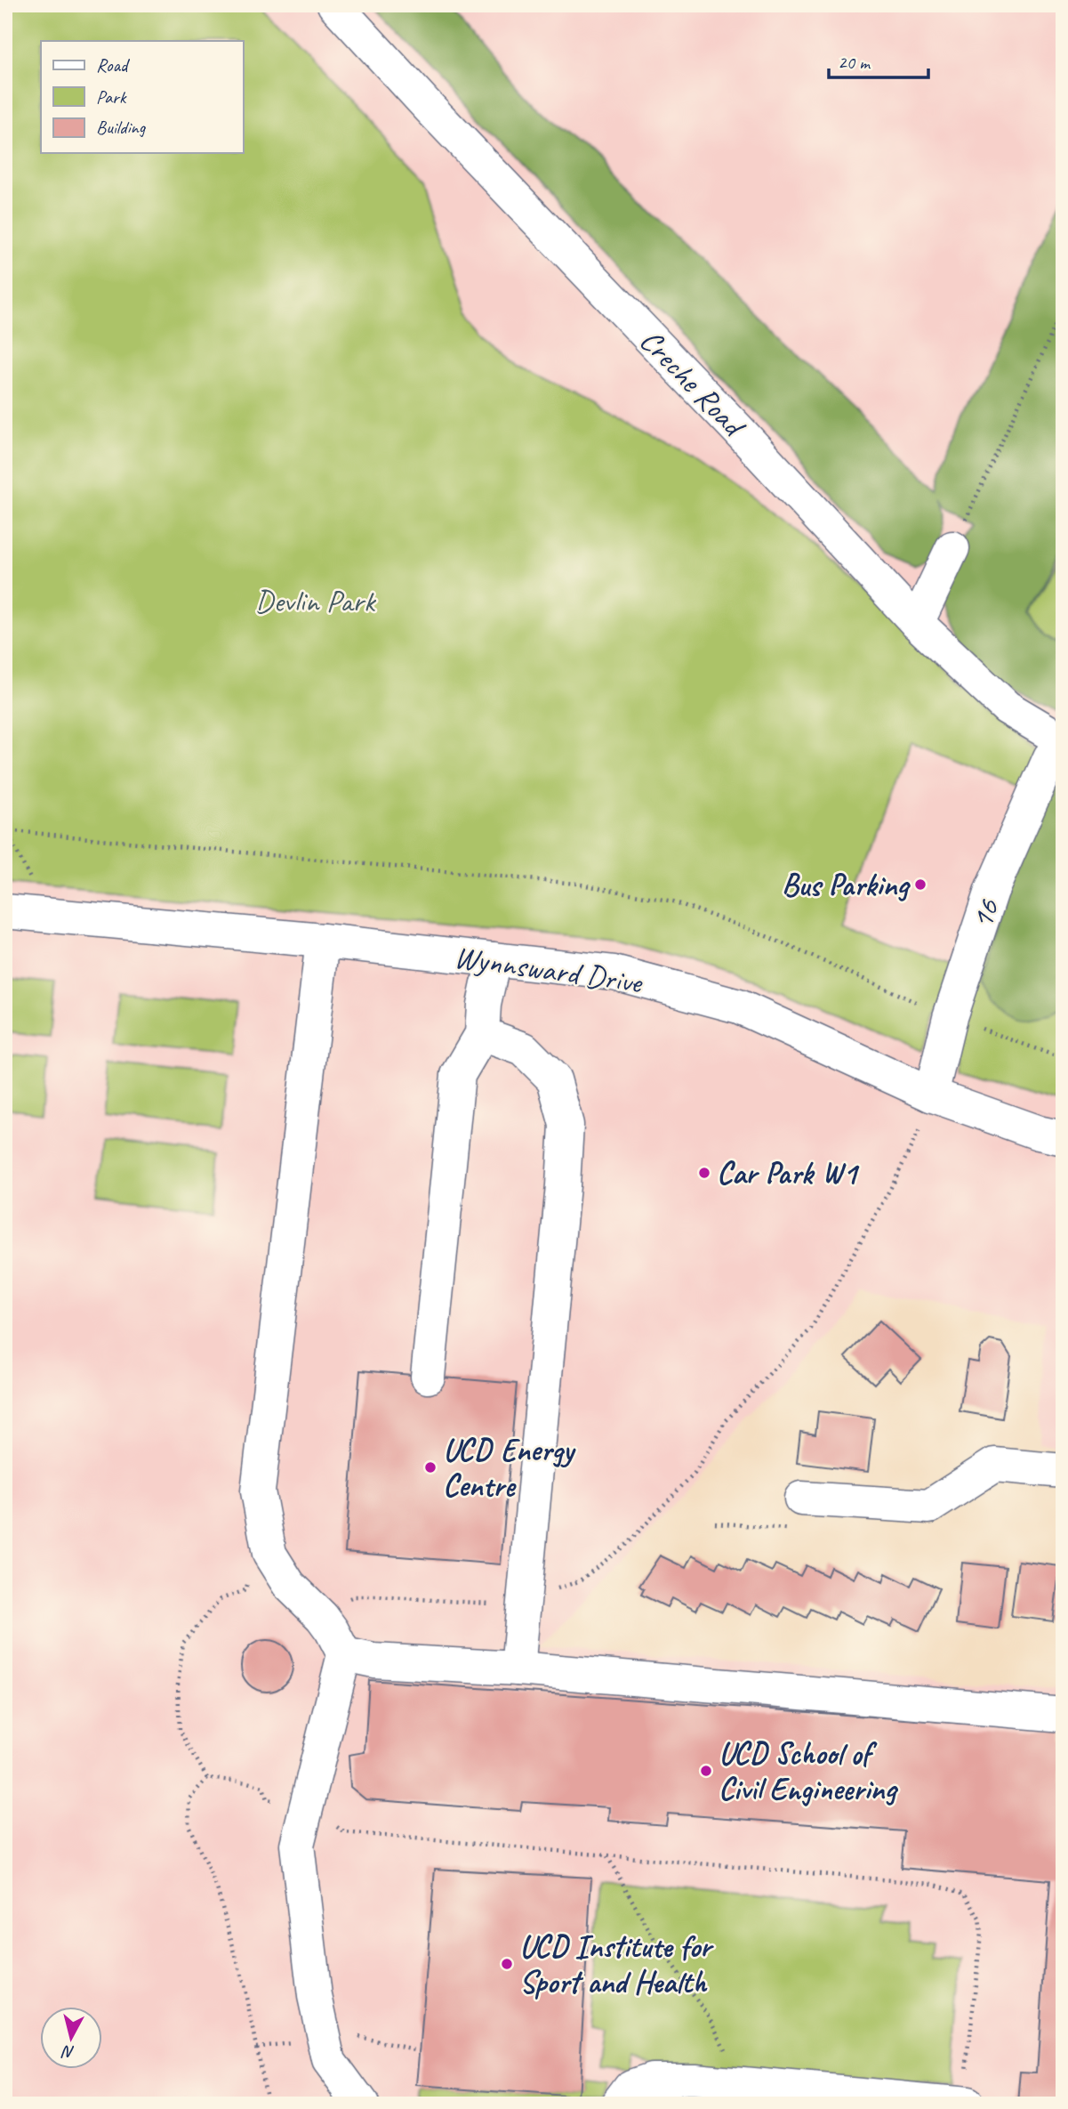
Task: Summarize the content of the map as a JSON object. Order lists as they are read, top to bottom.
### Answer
{
  "streets": {
    "street": ["Creche Road", "16", "Wynnsward Drive"]
  },
  "crossings": [
    ["Creche Road", "16"],
    ["16", "Wynnsward Drive"]
  ],
  "parks": ["Devlin Park"],
  "places": [
    "Bus Parking",
    "Car Park W1",
    "UCD Energy Centre",
    "UCD School of Civil Engineering",
    "UCD Institute for Sport and Health"
  ],
  "legend": ["Road", "Park", "Building"],
  "scale_bar": "20 m",
  "north": "bottom"
}
